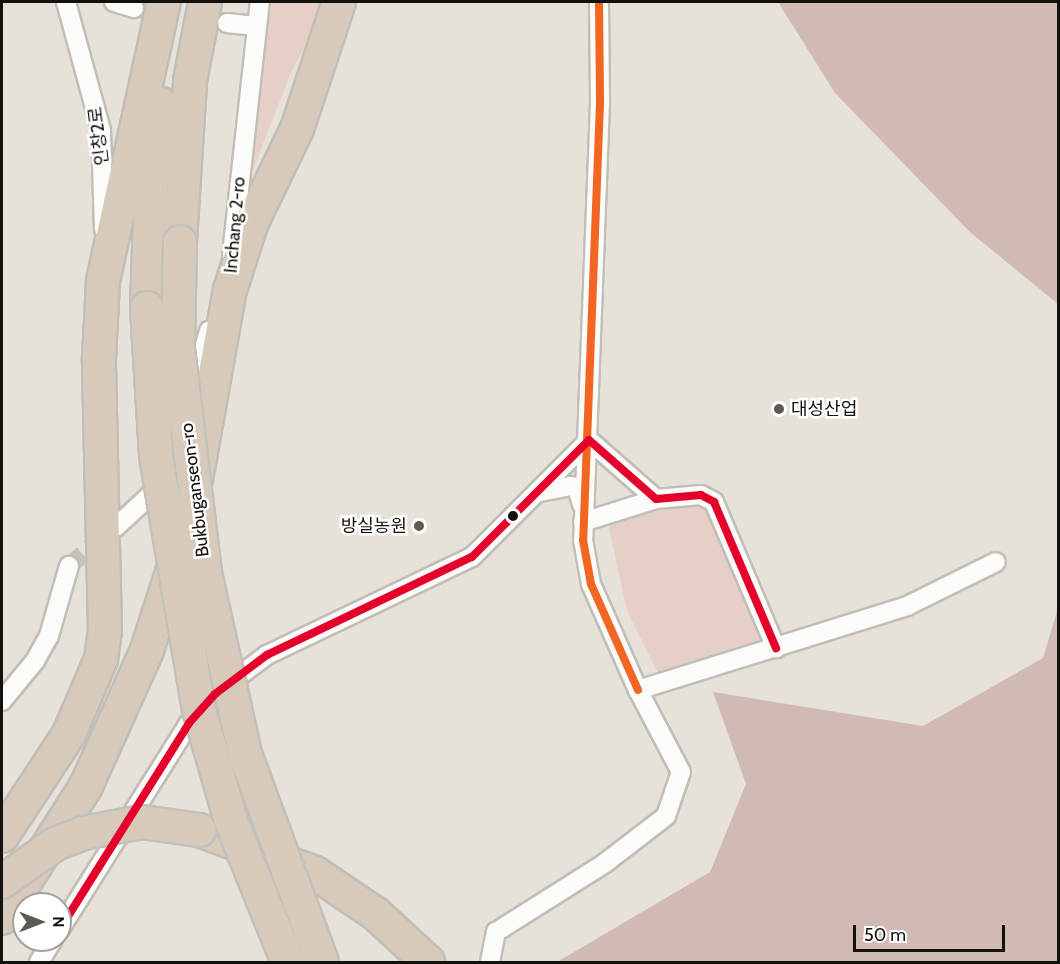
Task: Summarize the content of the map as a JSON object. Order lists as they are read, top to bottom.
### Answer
{
  "streets": {
    "highway": ["Bukbuganseon-ro"],
    "street": ["인창2로", "Inchang 2-ro"]
  },
  "places": ["대성산업", "방실농원"],
  "scale_bar": "50 m",
  "north": "right"
}
